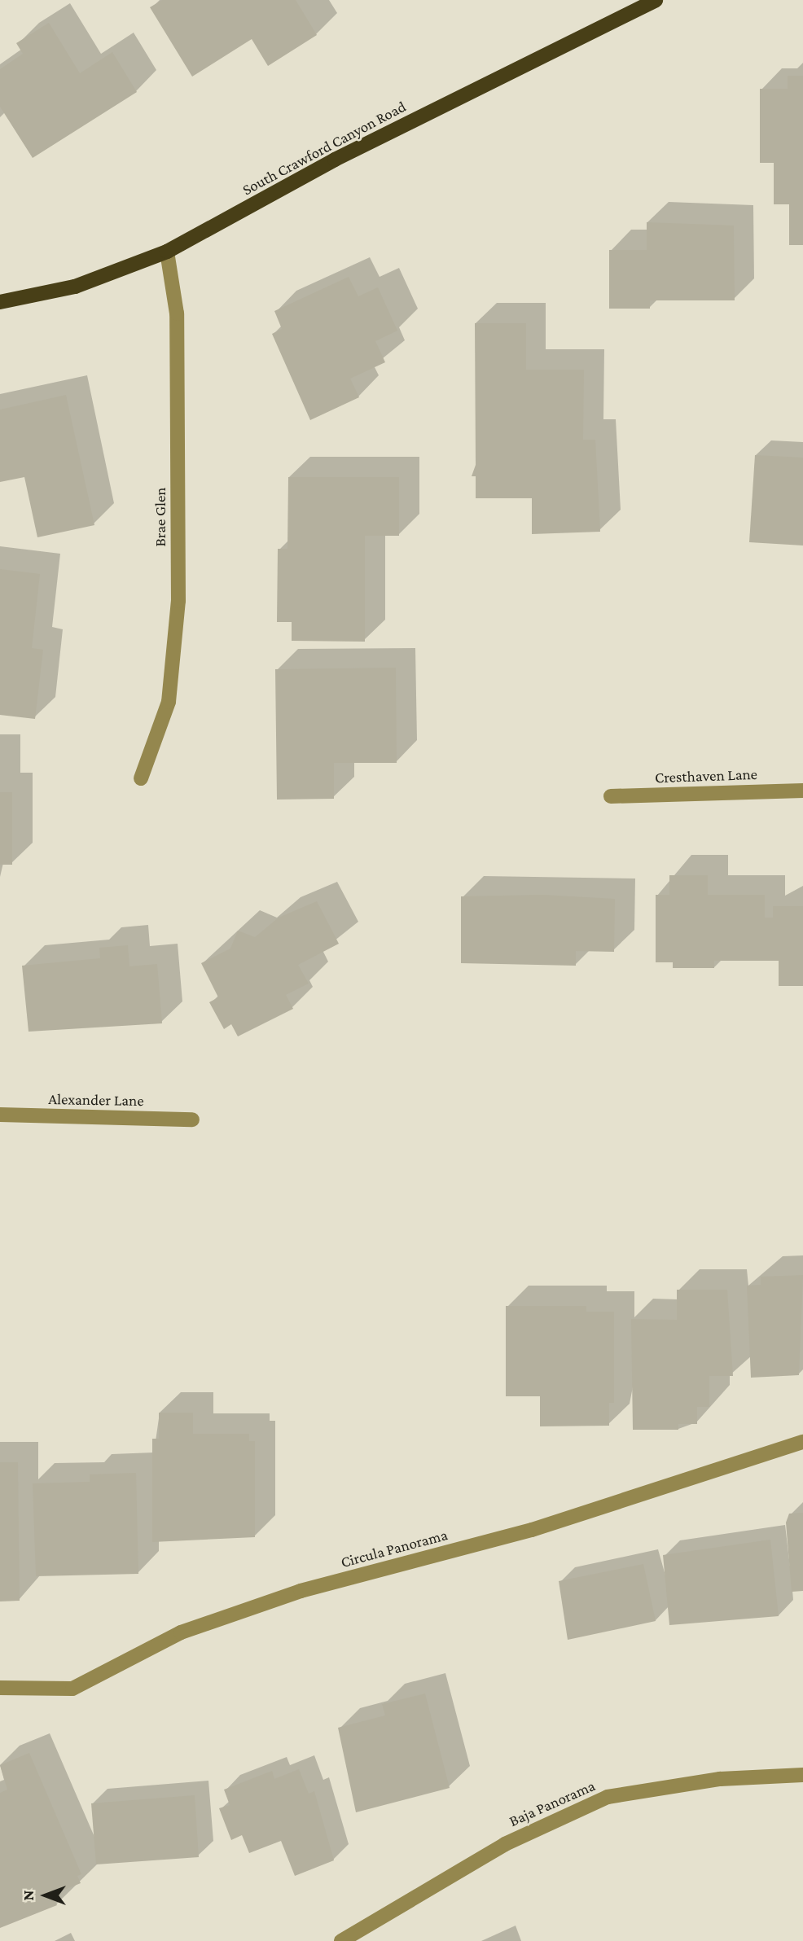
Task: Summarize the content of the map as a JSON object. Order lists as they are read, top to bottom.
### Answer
{
  "streets": {
    "main road": ["South Crawford Canyon Road"],
    "street": [
      "Brae Glen",
      "Cresthaven Lane",
      "Alexander Lane",
      "Circula Panorama",
      "Baja Panorama"
    ]
  },
  "crossings": [
    ["South Crawford Canyon Road", "Brae Glen"]
  ],
  "north": "left"
}
